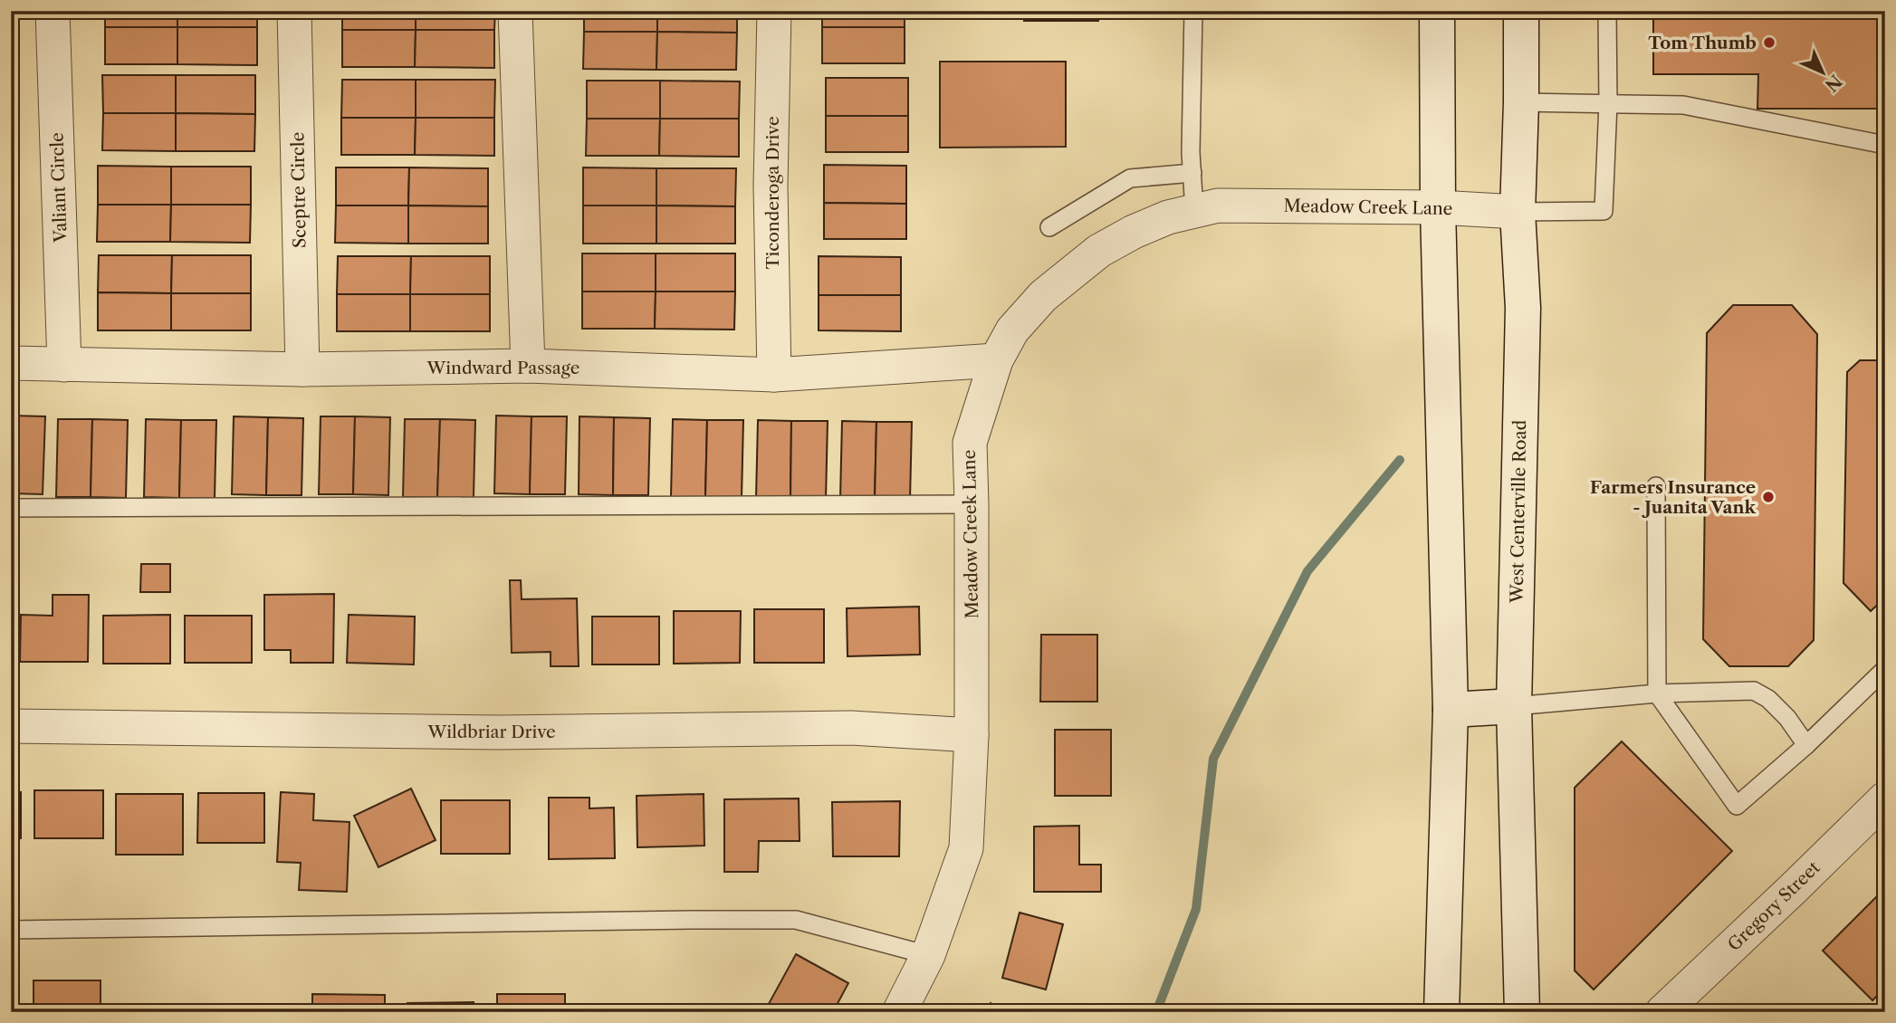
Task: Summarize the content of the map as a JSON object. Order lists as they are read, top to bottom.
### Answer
{
  "streets": {
    "main road": ["West Centerville Road"],
    "street": [
      "Valiant Circle",
      "Sceptre Circle",
      "Ticonderoga Drive",
      "Meadow Creek Lane",
      "Windward Passage",
      "Wildbriar Drive",
      "Gregory Street"
    ]
  },
  "crossings": [
    ["Valiant Circle", "Windward Passage"],
    ["Sceptre Circle", "Windward Passage"],
    ["Ticonderoga Drive", "Windward Passage"],
    ["Meadow Creek Lane", "Windward Passage"],
    ["Meadow Creek Lane", "West Centerville Road"],
    ["Meadow Creek Lane", "Wildbriar Drive"]
  ],
  "places": ["Tom Thumb", "Farmers Insurance - Juanita Vank"],
  "north": "bottom right"
}
